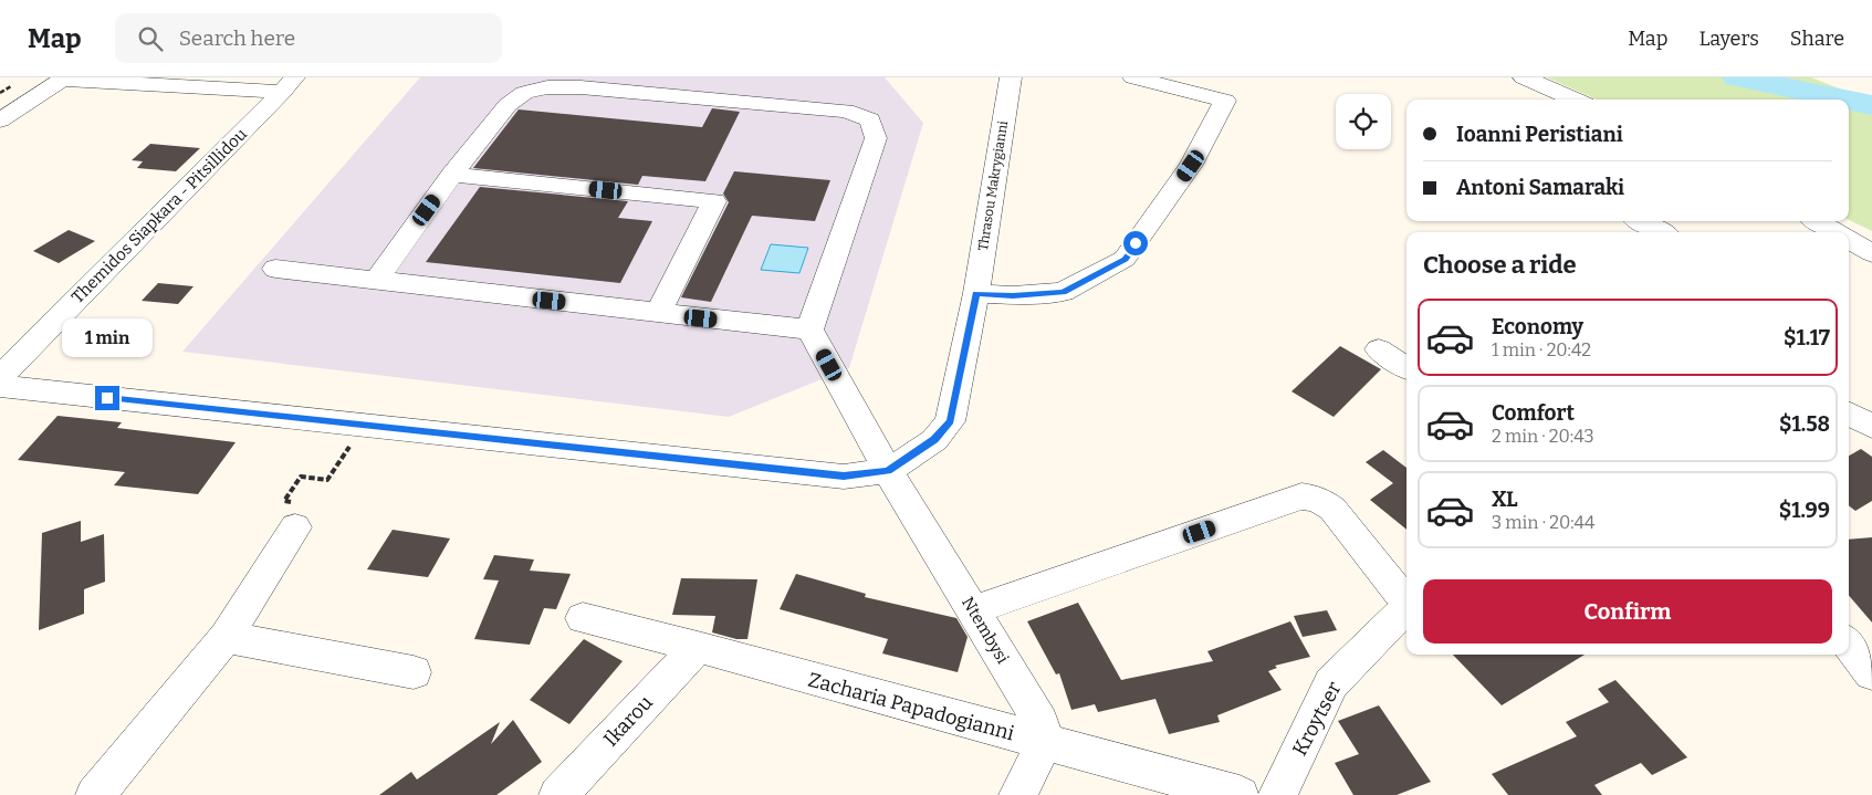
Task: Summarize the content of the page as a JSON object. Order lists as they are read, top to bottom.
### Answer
{
  "streets": {
    "street": [
      "Thrasou Makrygianni",
      "Themidos Siapkara - Pitsillidou",
      "Ntembysi",
      "Zacharia Papadogianni",
      "Kroytser",
      "Ikarou"
    ]
  },
  "crossings": [
    ["Thrasou Makrygianni", "Ntembysi"],
    ["Ntembysi", "Zacharia Papadogianni"],
    ["Zacharia Papadogianni", "Ikarou"]
  ],
  "page": {
    "header": "Map",
    "search": "Search here",
    "nav": ["Map", "Layers", "Share"],
    "banner": ["Ioanni Peristiani", "Antoni Samaraki"],
    "heading": "Choose a ride",
    "list": [
      {
        "name": "Economy",
        "note": "1 min · 20:42",
        "value": "$1.17"
      },
      {
        "name": "Comfort",
        "note": "2 min · 20:43",
        "value": "$1.58"
      },
      {
        "name": "XL",
        "note": "3 min · 20:44",
        "value": "$1.99"
      }
    ],
    "bubble": "1 min",
    "buttons": "Confirm"
  }
}
